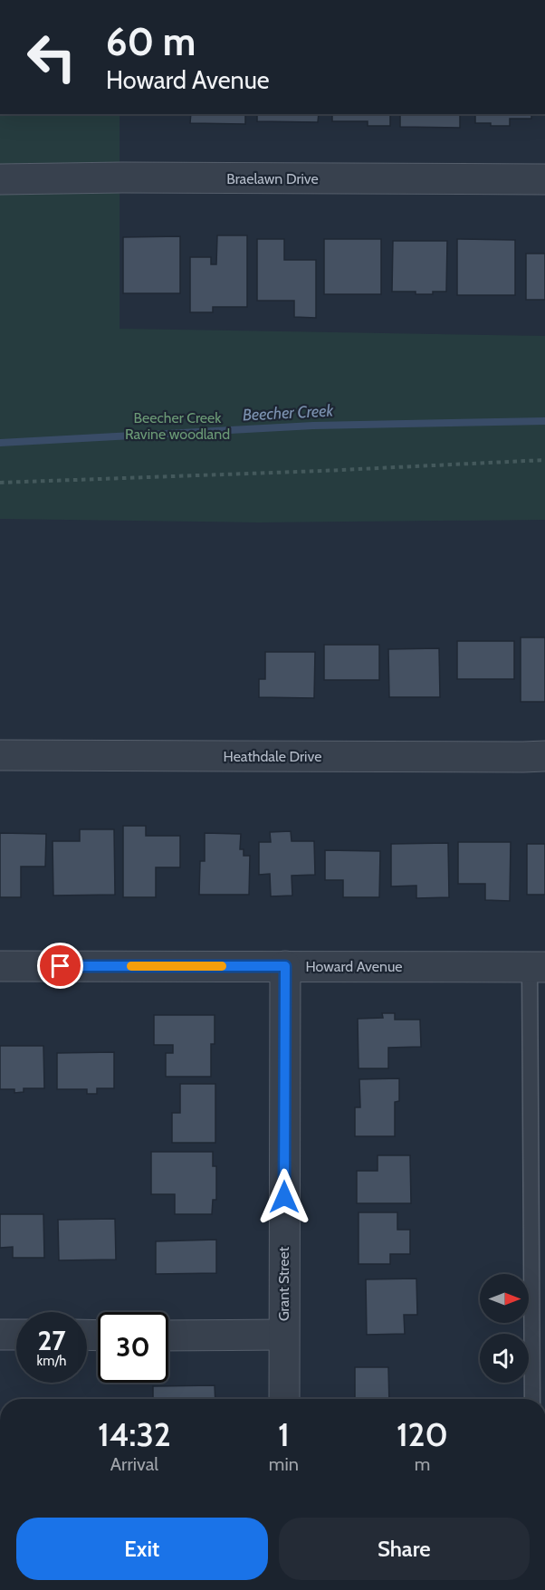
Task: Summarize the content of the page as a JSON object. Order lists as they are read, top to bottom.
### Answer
{
  "streets": {
    "street": [
      "Braelawn Drive",
      "Heathdale Drive",
      "Howard Avenue",
      "Grant Street"
    ]
  },
  "crossings": [
    ["Howard Avenue", "Grant Street"]
  ],
  "water": ["Beecher Creek"],
  "parks": ["Beecher Creek Ravine woodland"],
  "north": "right",
  "page": {
    "turn": ["60 m", "Howard Avenue"],
    "speed": "27 km/h",
    "limit": "30",
    "eta": [
      "14:32",
      "Arrival",
      "1",
      "min",
      "120",
      "m"
    ],
    "buttons": ["Exit", "Share"]
  }
}
